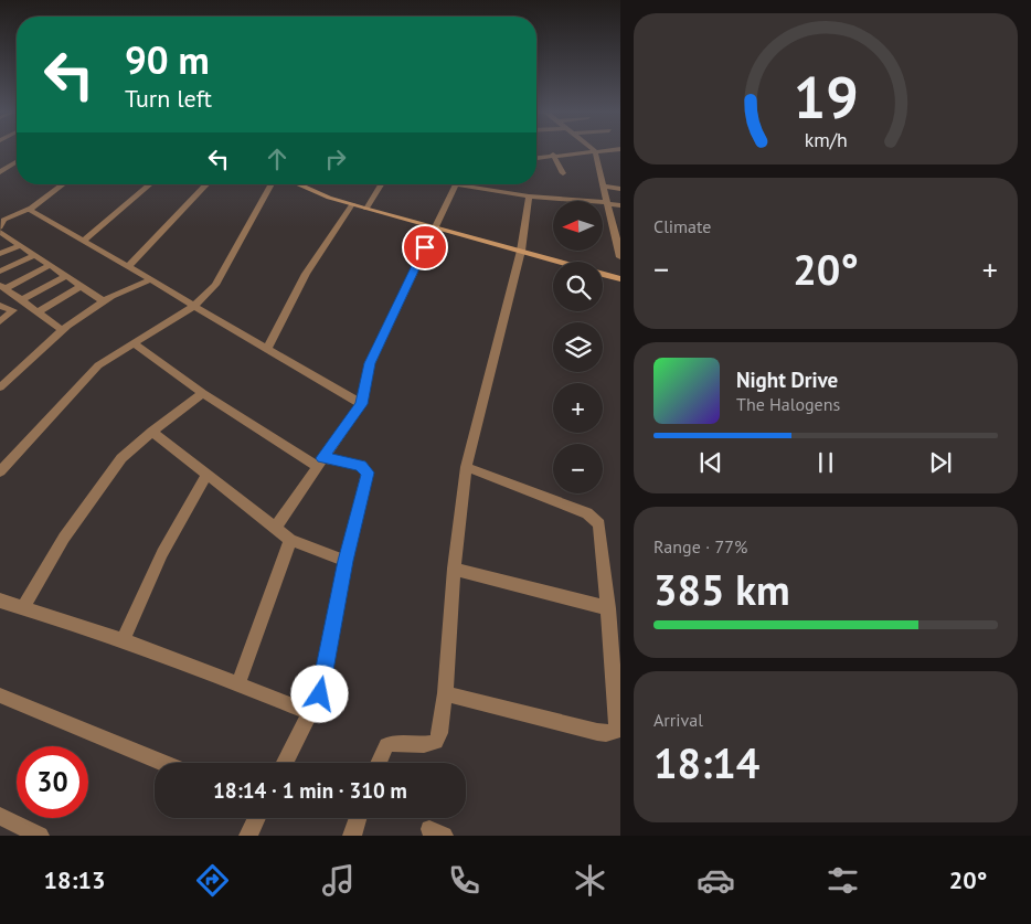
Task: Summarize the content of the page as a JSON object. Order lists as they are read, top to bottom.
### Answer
{
  "north": "left",
  "page": {
    "turn": ["90 m", "Turn left"],
    "tile": [
      "Climate",
      ["Range · 77%", "385 km"],
      ["Arrival", "18:14"]
    ],
    "map_buttons": ["+", "−"],
    "heat": ["−", "20°", "+"],
    "song": ["Night Drive", "The Halogens"],
    "limit": "30",
    "trip": "18:14 · 1 min · 310 m",
    "tabs": ["18:13", "20°"],
    "gauge": ["19", "km/h"]
  }
}
